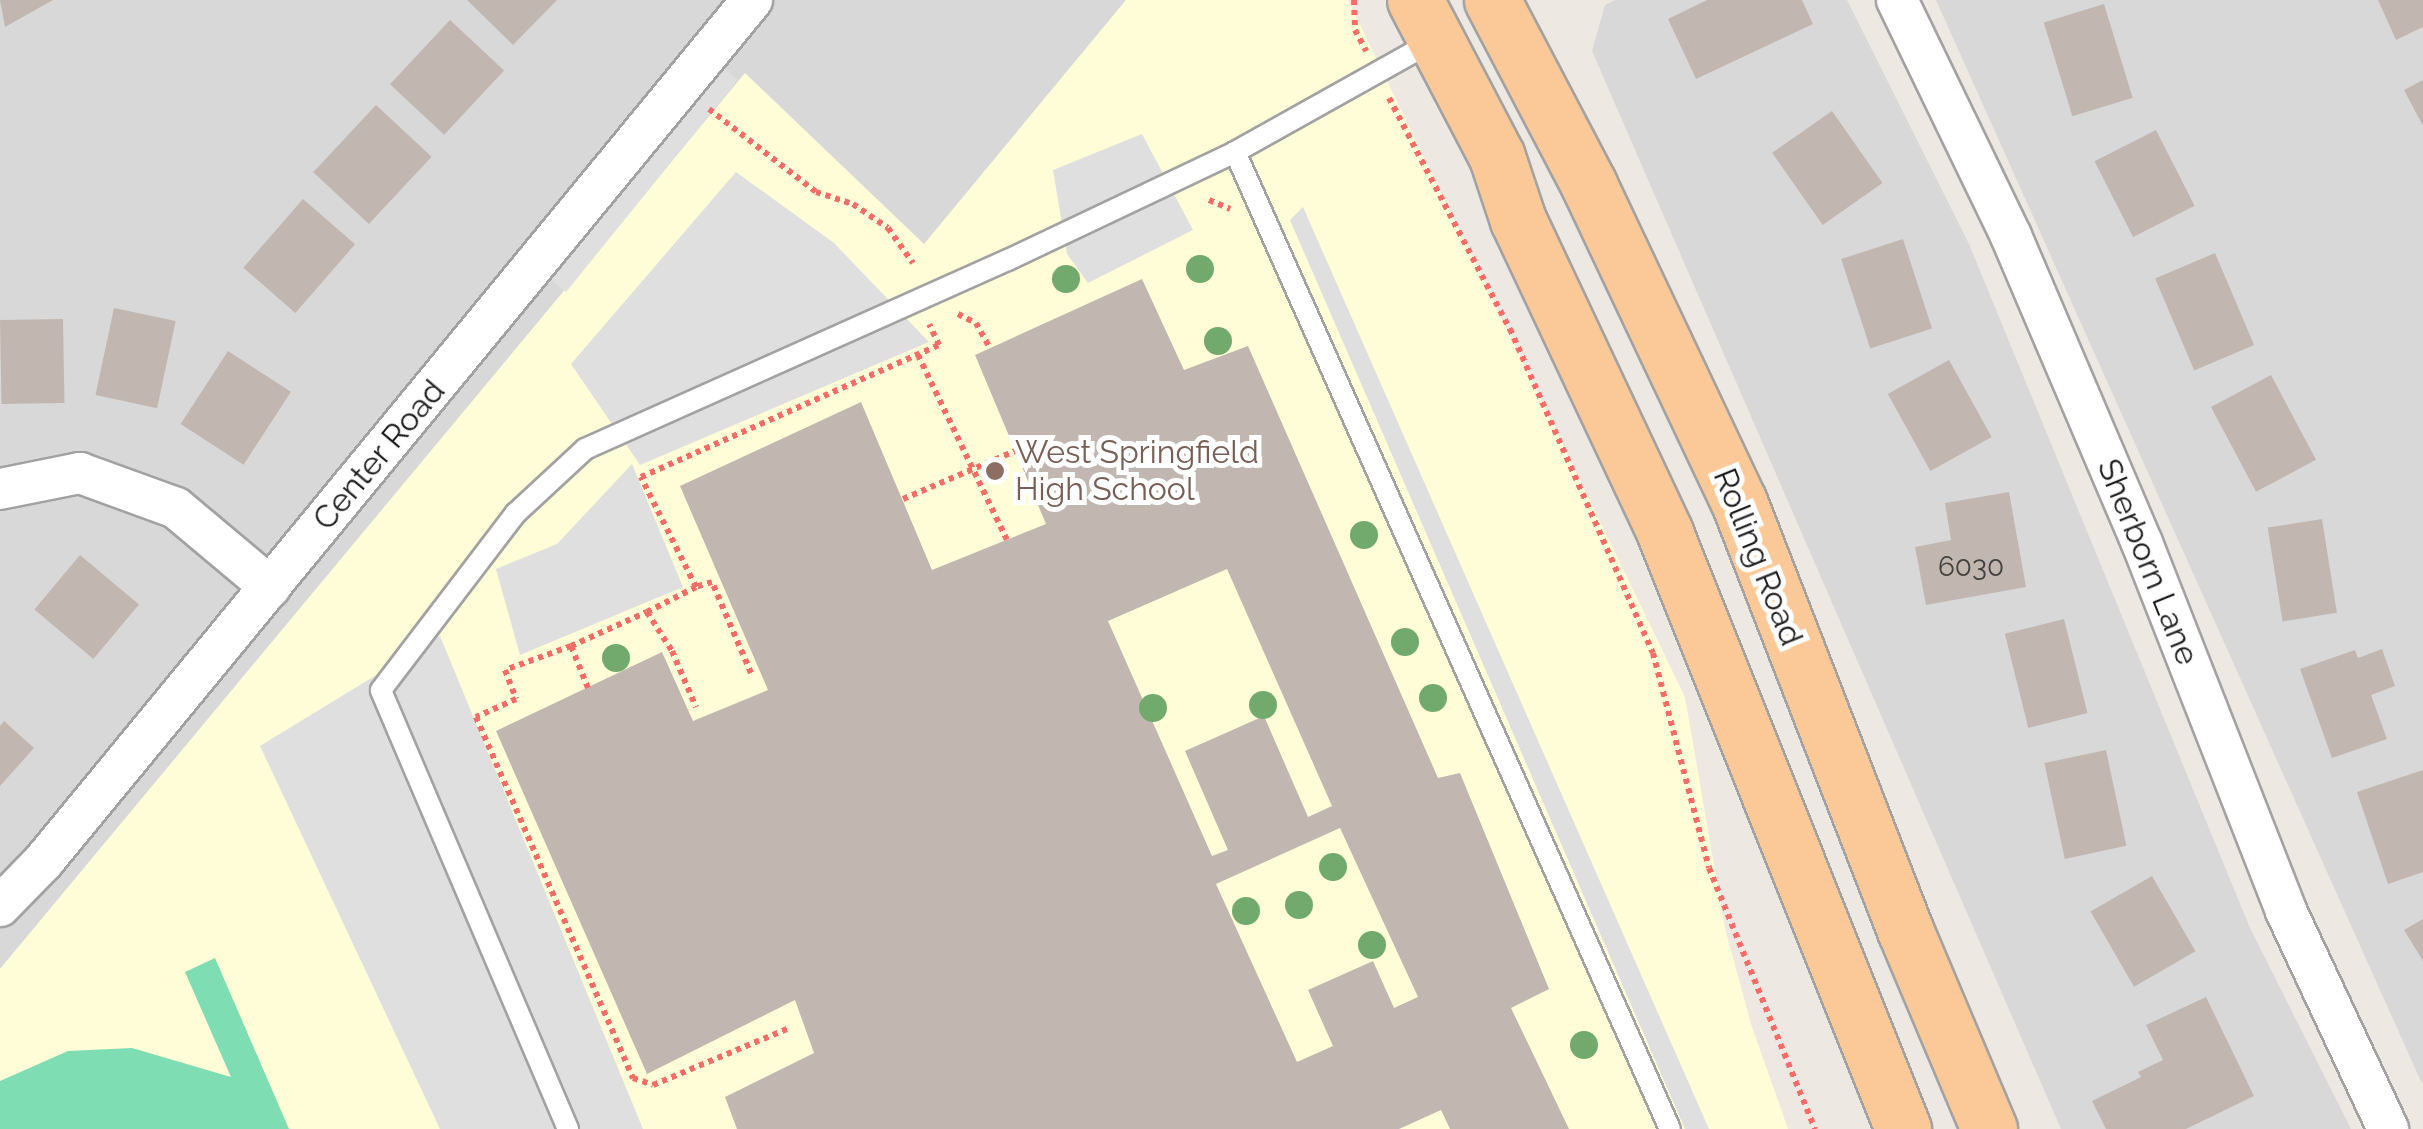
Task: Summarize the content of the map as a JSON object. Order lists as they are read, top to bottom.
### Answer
{
  "streets": {
    "main road": ["Rolling Road"],
    "street": ["Center Road", "Sherborn Lane"]
  },
  "places": ["West Springfield High School"],
  "house_numbers": ["6030"]
}
